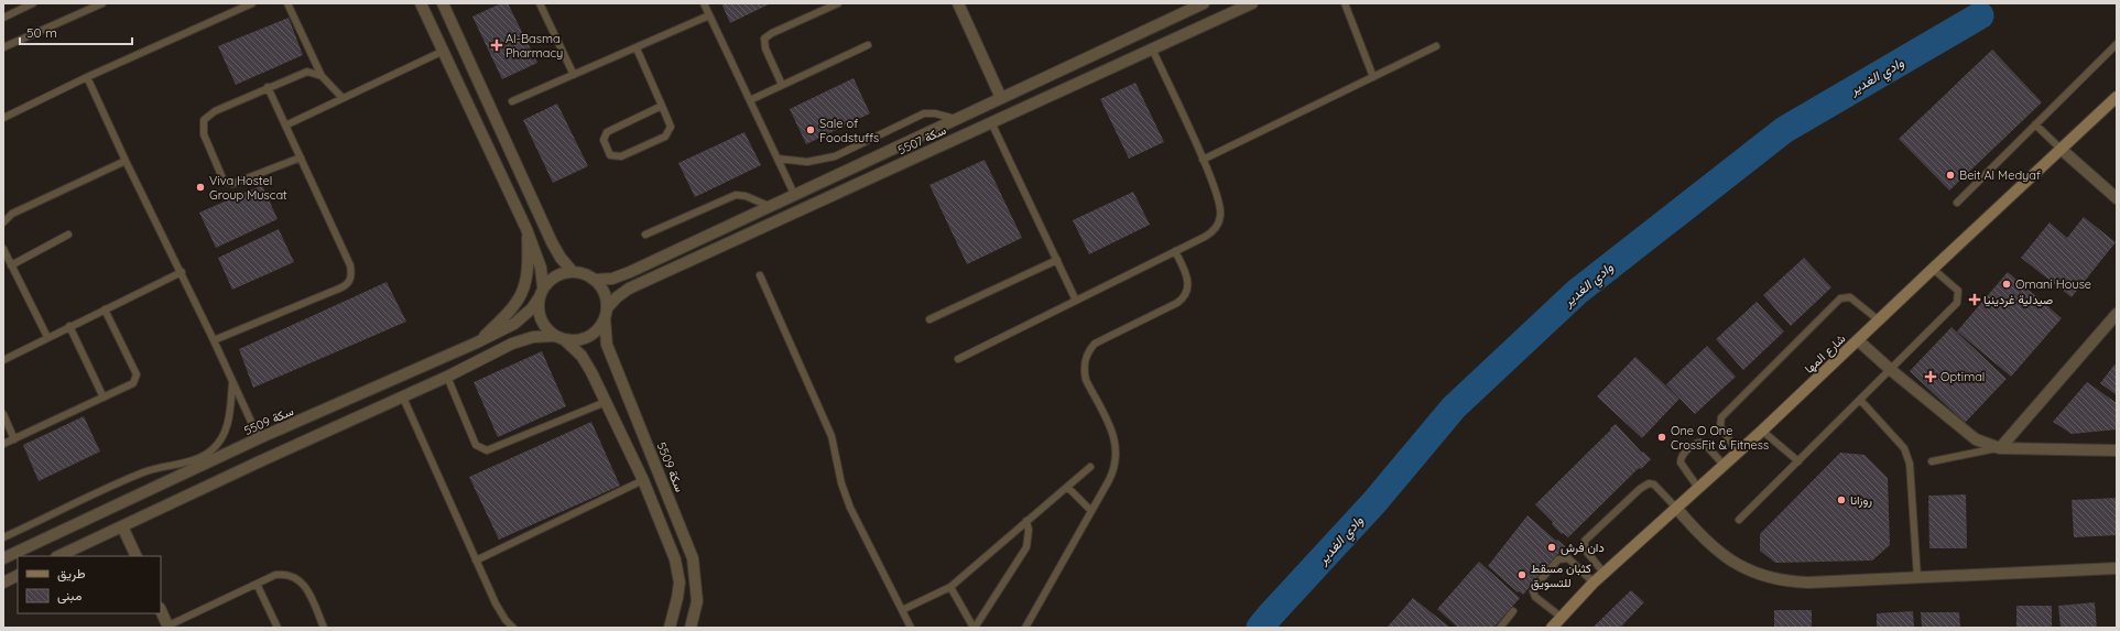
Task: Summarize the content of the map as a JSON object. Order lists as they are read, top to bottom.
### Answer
{
  "streets": {
    "street": ["سكة 5507", "شارع المها", "سكة 5509"]
  },
  "crossings": [
    ["سكة 5507", "سكة 5509"]
  ],
  "water": ["وادي الغدير"],
  "places": {
    "health": ["Al-Basma Pharmacy", "صيدلية غردينيا", "Optimal"],
    "other": [
      "Sale of Foodstuffs",
      "Beit Al Medyaf",
      "Viva Hostel Group Muscat",
      "Omani House",
      "One O One CrossFit & Fitness",
      "روزانا",
      "دان فرش",
      "كثبان مسقط للتسويق"
    ]
  },
  "legend": ["طريق", "مبنى"],
  "scale_bar": "50 m"
}
